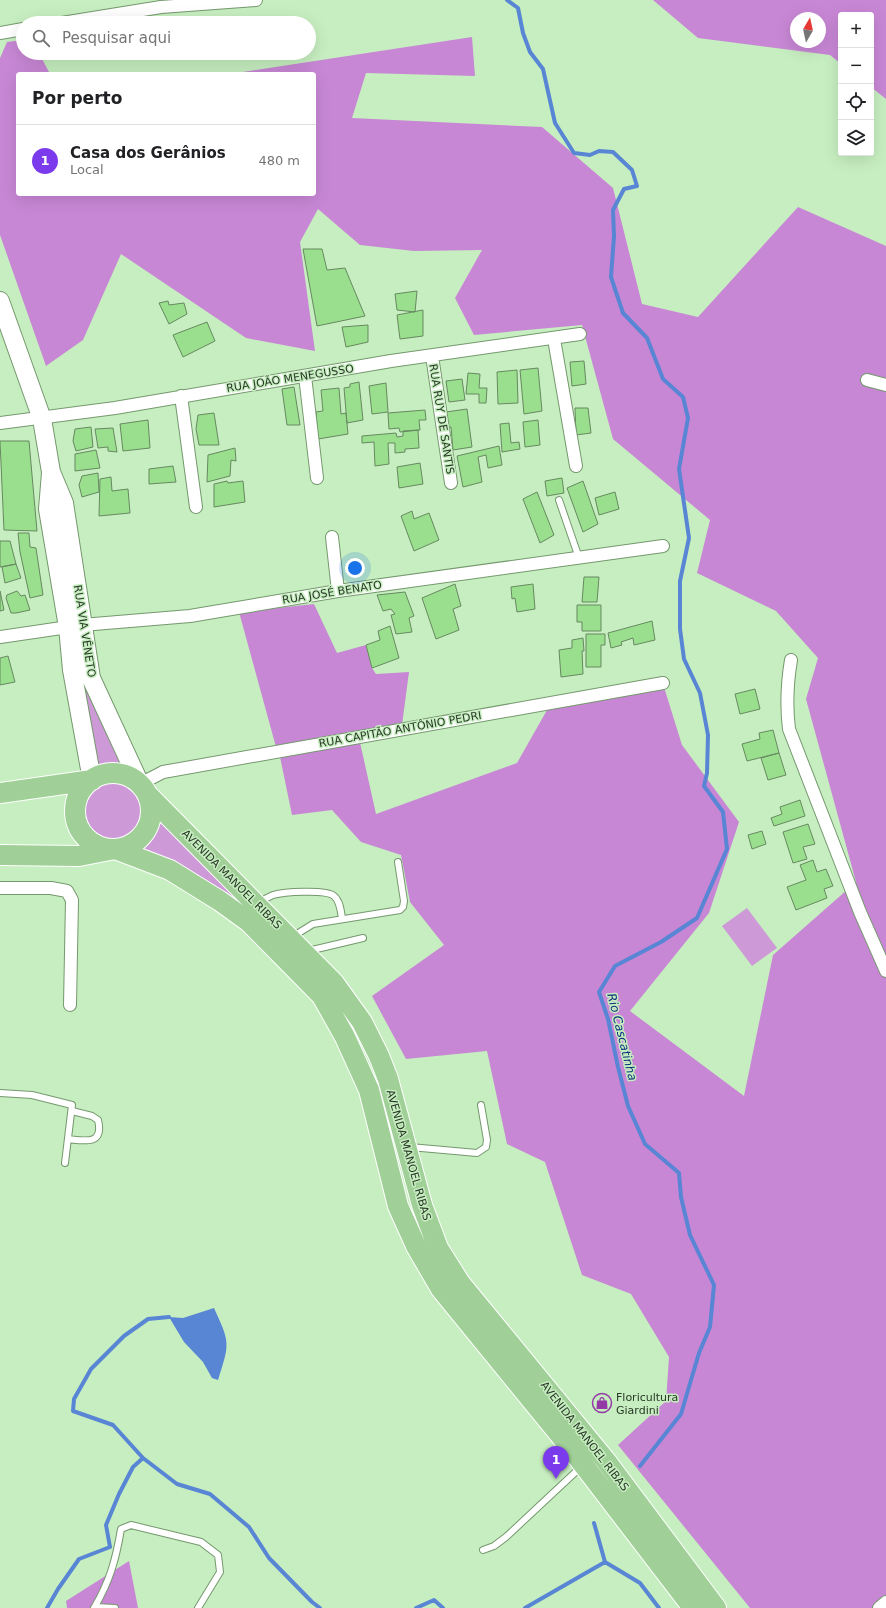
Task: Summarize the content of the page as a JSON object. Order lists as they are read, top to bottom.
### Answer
{
  "streets": {
    "main road": ["RUA VIA VÊNETO", "AVENIDA MANOEL RIBAS"],
    "street": [
      "RUA JOÃO MENEGUSSO",
      "RUA RUY DE SANTIS",
      "RUA JOSÉ BENATO",
      "RUA CAPITÃO ANTÔNIO PEDRI"
    ]
  },
  "crossings": [
    ["RUA JOÃO MENEGUSSO", "RUA RUY DE SANTIS"],
    ["RUA JOÃO MENEGUSSO", "RUA VIA VÊNETO"],
    ["RUA JOSÉ BENATO", "RUA VIA VÊNETO"],
    ["RUA VIA VÊNETO", "RUA CAPITÃO ANTÔNIO PEDRI"],
    ["RUA VIA VÊNETO", "AVENIDA MANOEL RIBAS"],
    ["RUA CAPITÃO ANTÔNIO PEDRI", "AVENIDA MANOEL RIBAS"]
  ],
  "water": ["Rio Cascatinha"],
  "places": {
    "shop": ["Floricultura Giardini"]
  },
  "north": "top",
  "page": {
    "map_buttons": ["+", "−"],
    "search": "Pesquisar aqui",
    "heading": "Por perto",
    "list": [
      {
        "mark": "1",
        "name": "Casa dos Gerânios",
        "note": "Local",
        "value": "480 m"
      }
    ],
    "pins": "1"
  }
}
